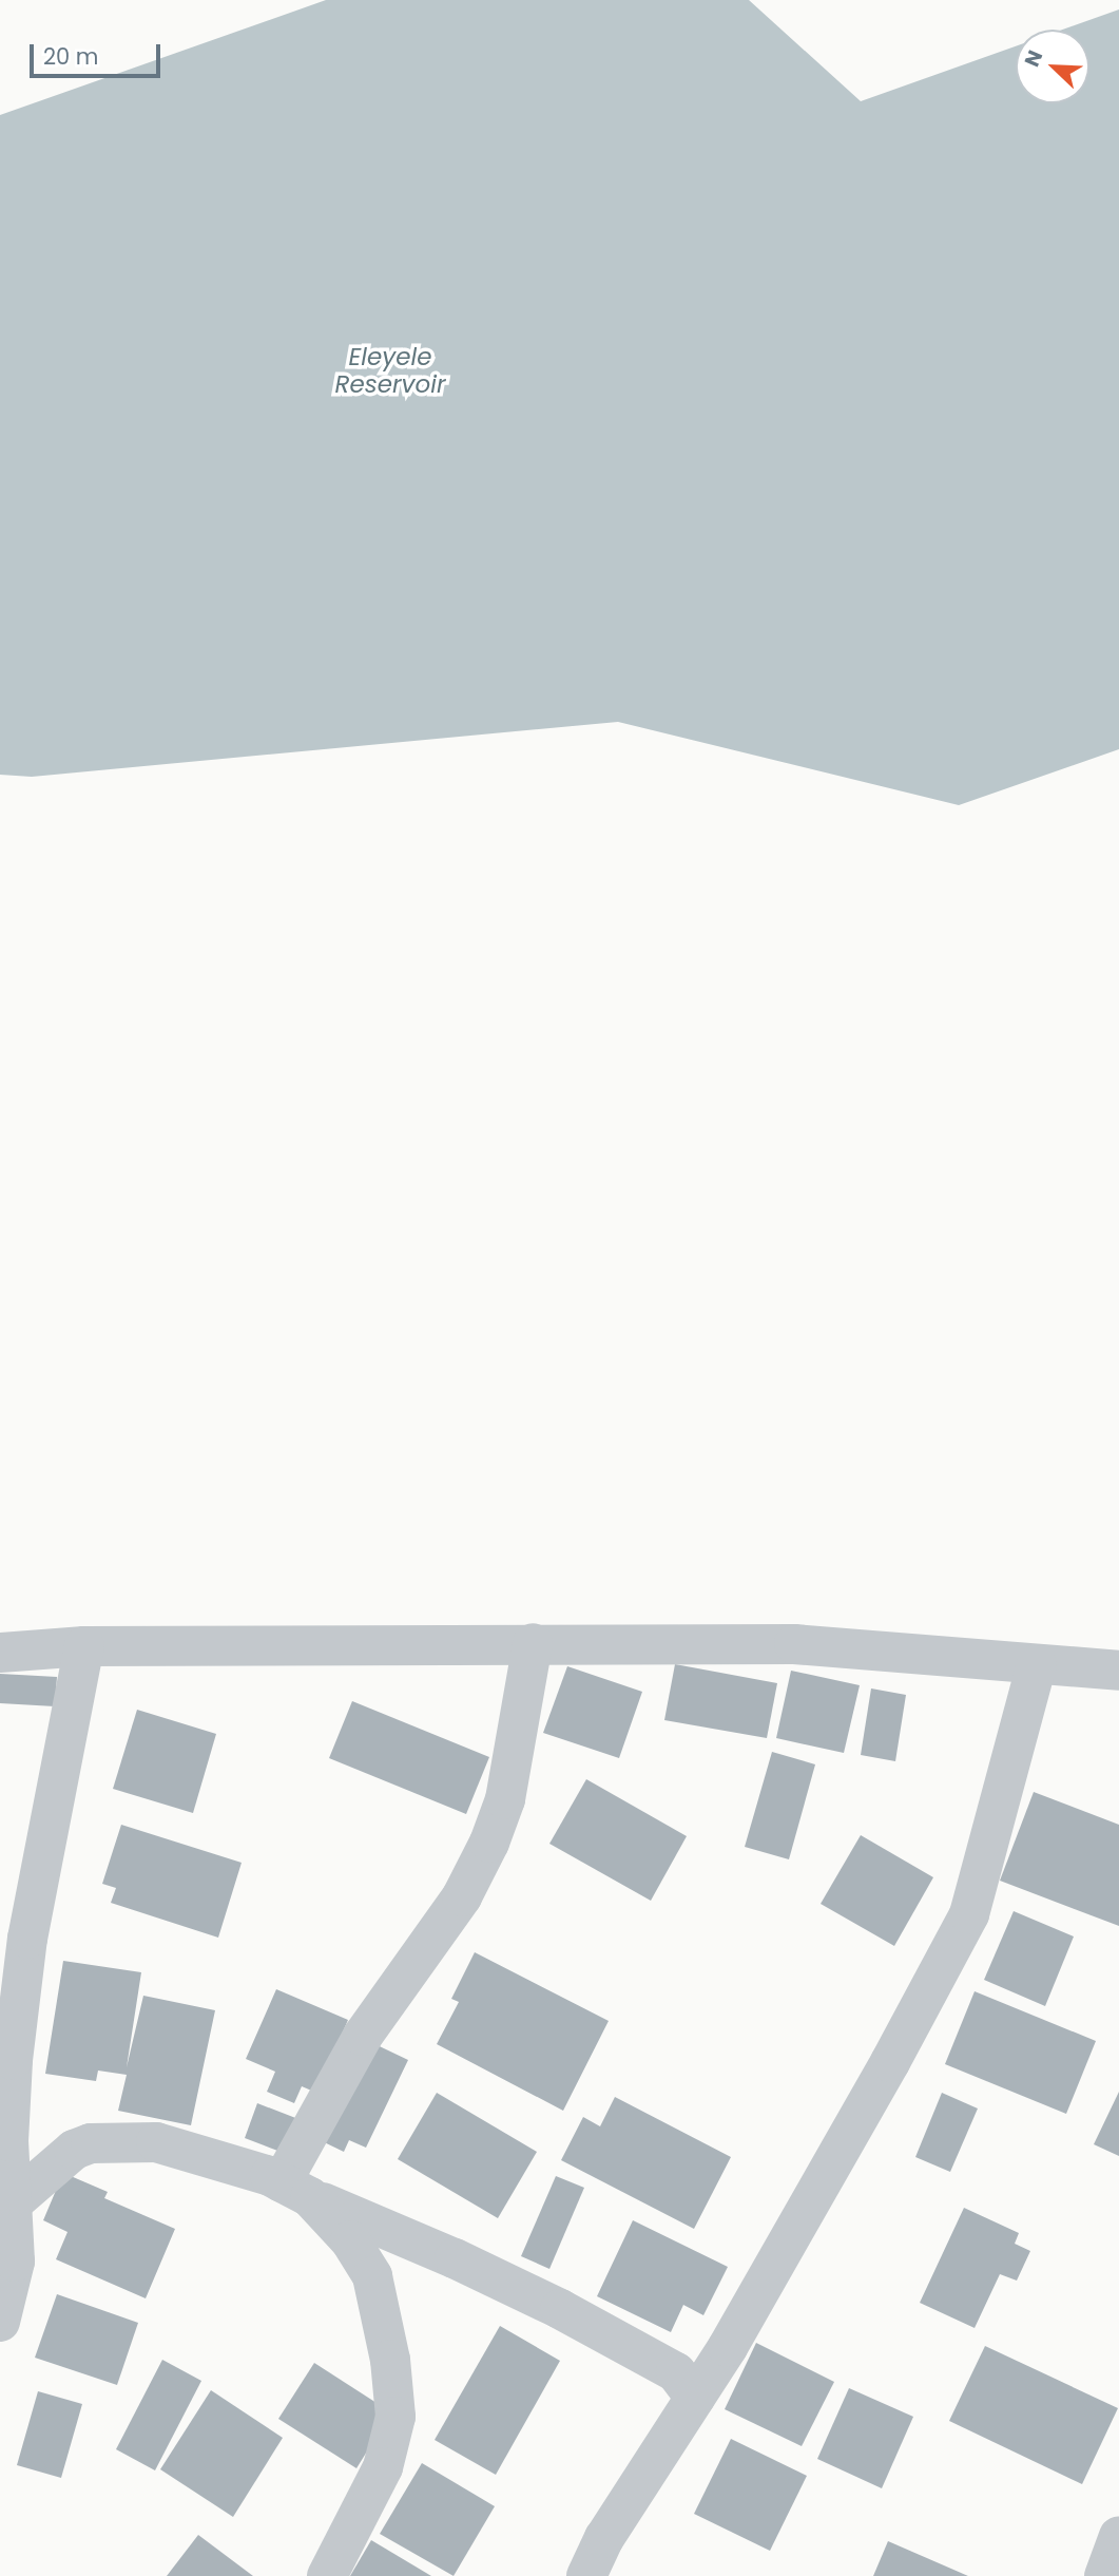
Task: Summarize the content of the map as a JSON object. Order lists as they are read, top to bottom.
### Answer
{
  "water": ["Eleyele Reservoir"],
  "scale_bar": "20 m",
  "north": "top left"
}
